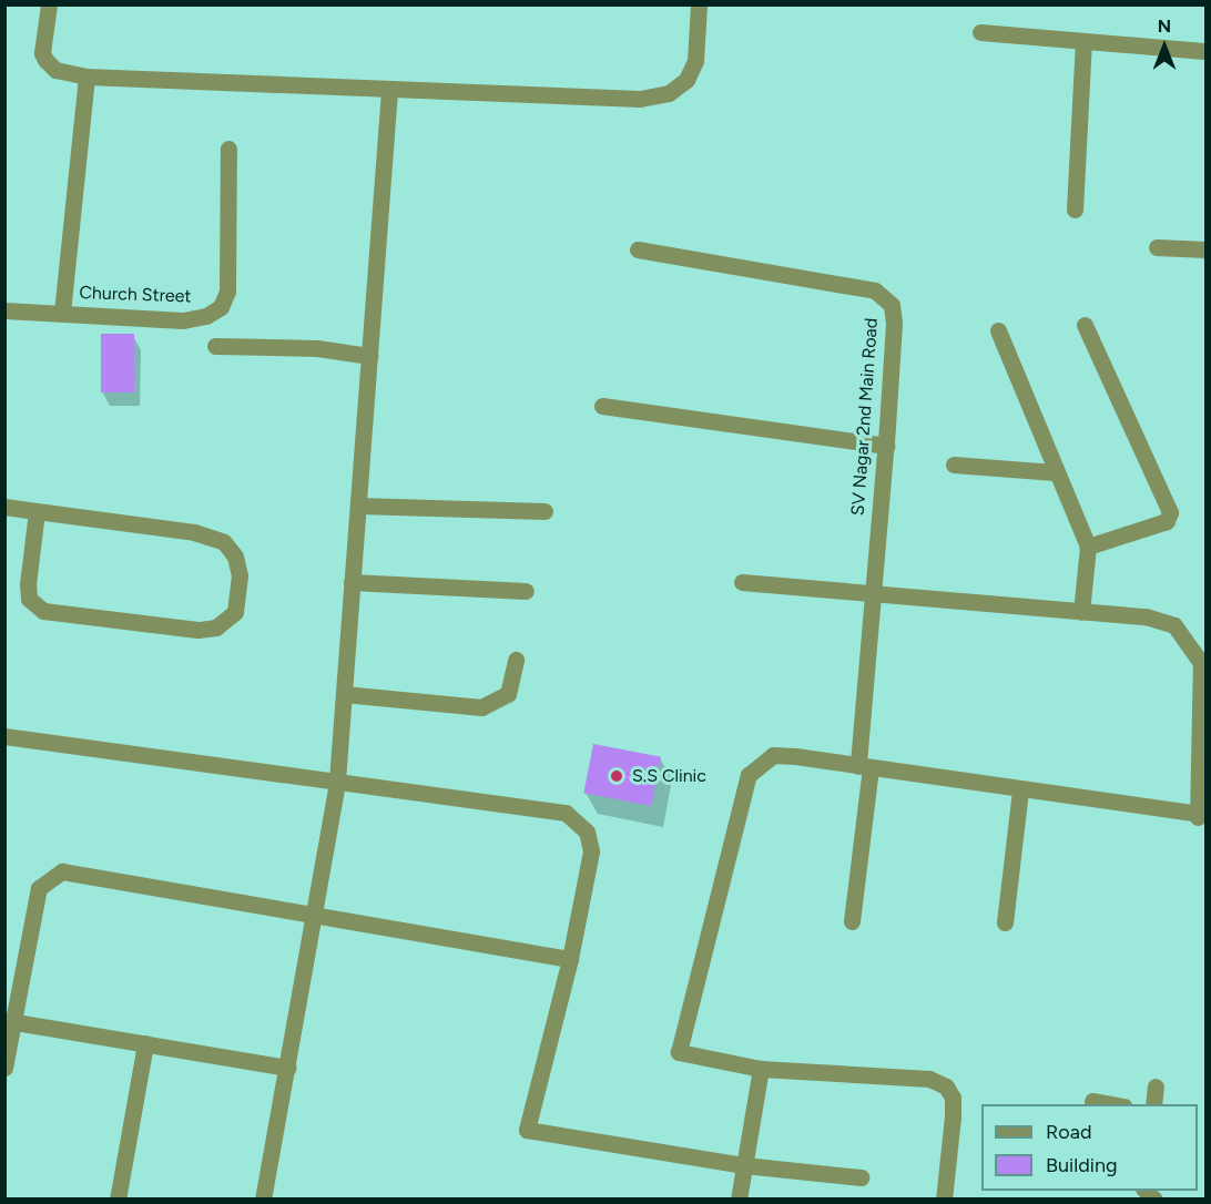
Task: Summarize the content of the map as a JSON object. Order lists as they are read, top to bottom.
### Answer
{
  "streets": {
    "street": ["Church Street", "SV Nagar 2nd Main Road"]
  },
  "places": ["S.S Clinic"],
  "legend": ["Road", "Building"],
  "north": "top"
}
